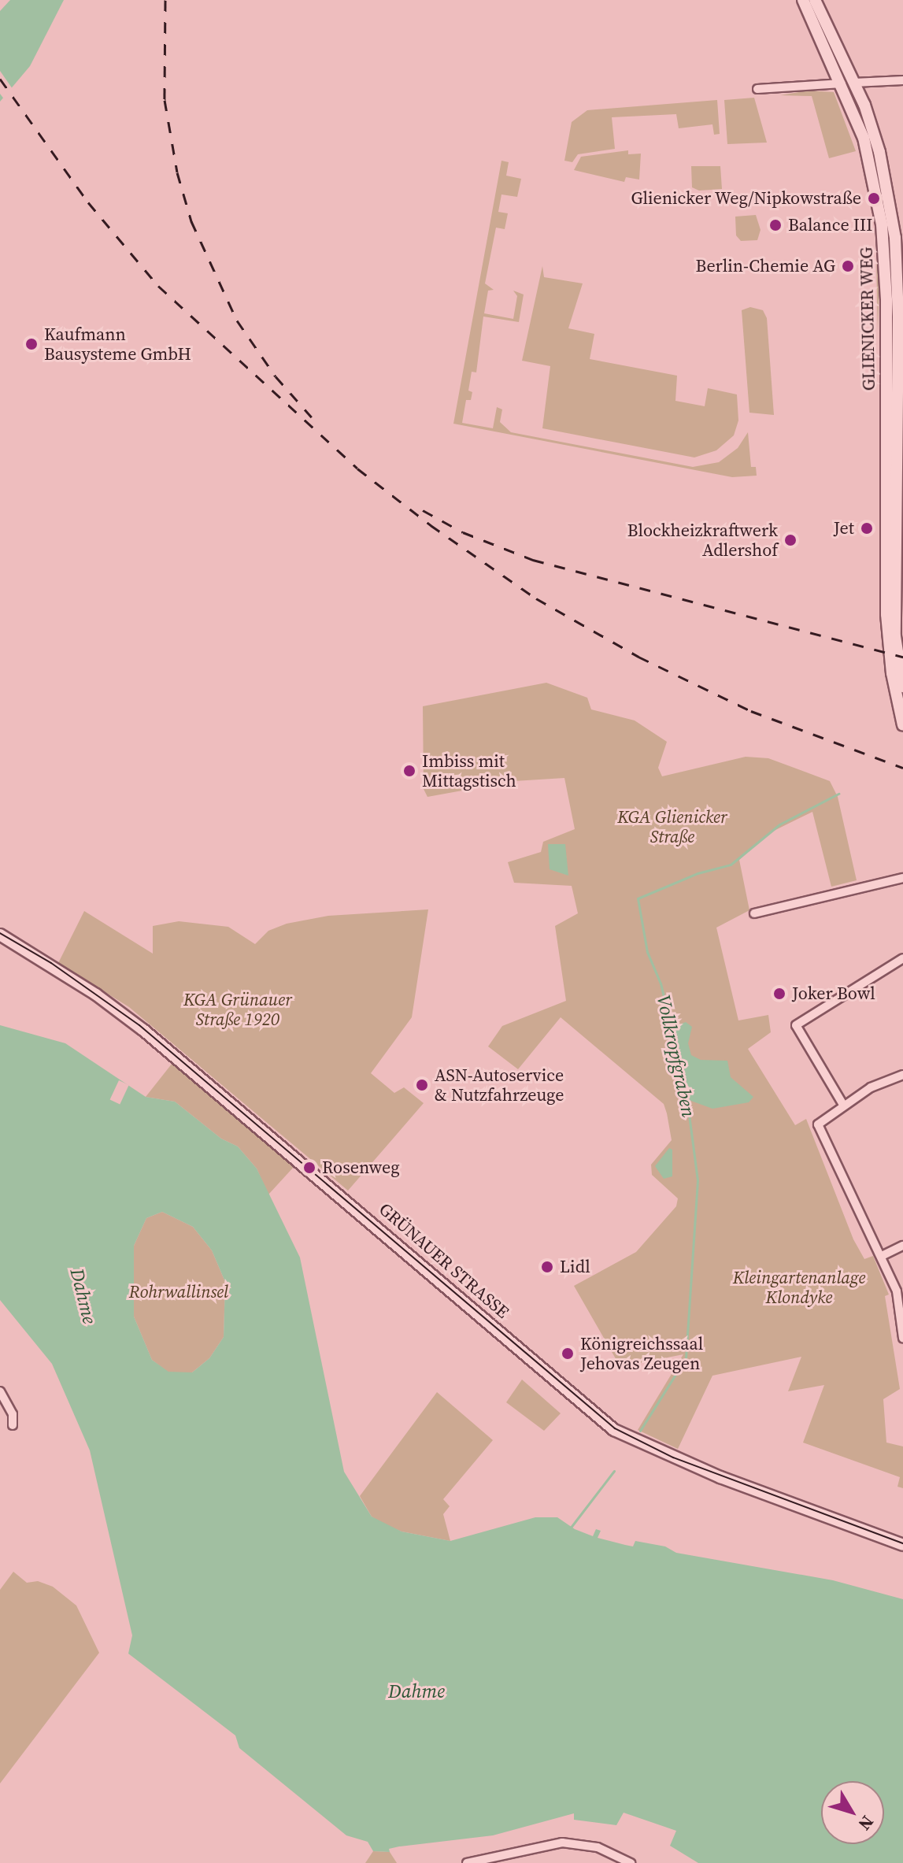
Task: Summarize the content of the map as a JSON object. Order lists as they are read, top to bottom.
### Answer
{
  "streets": {
    "main road": ["GLIENICKER WEG", "GRÜNAUER STRASSE"]
  },
  "water": ["Vollkropfgraben", "Dahme"],
  "parks": [
    "KGA Glienicker Straße",
    "KGA Grünauer Straße 1920",
    "Kleingartenanlage Klondyke",
    "Rohrwallinsel"
  ],
  "places": [
    "Glienicker Weg/Nipkowstraße",
    "Balance III",
    "Berlin-Chemie AG",
    "Kaufmann Bausysteme GmbH",
    "Jet",
    "Blockheizkraftwerk Adlershof",
    "Imbiss mit Mittagstisch",
    "Joker Bowl",
    "ASN-Autoservice & Nutzfahrzeuge",
    "Rosenweg",
    "Lidl",
    "Königreichssaal Jehovas Zeugen"
  ],
  "north": "bottom right"
}
